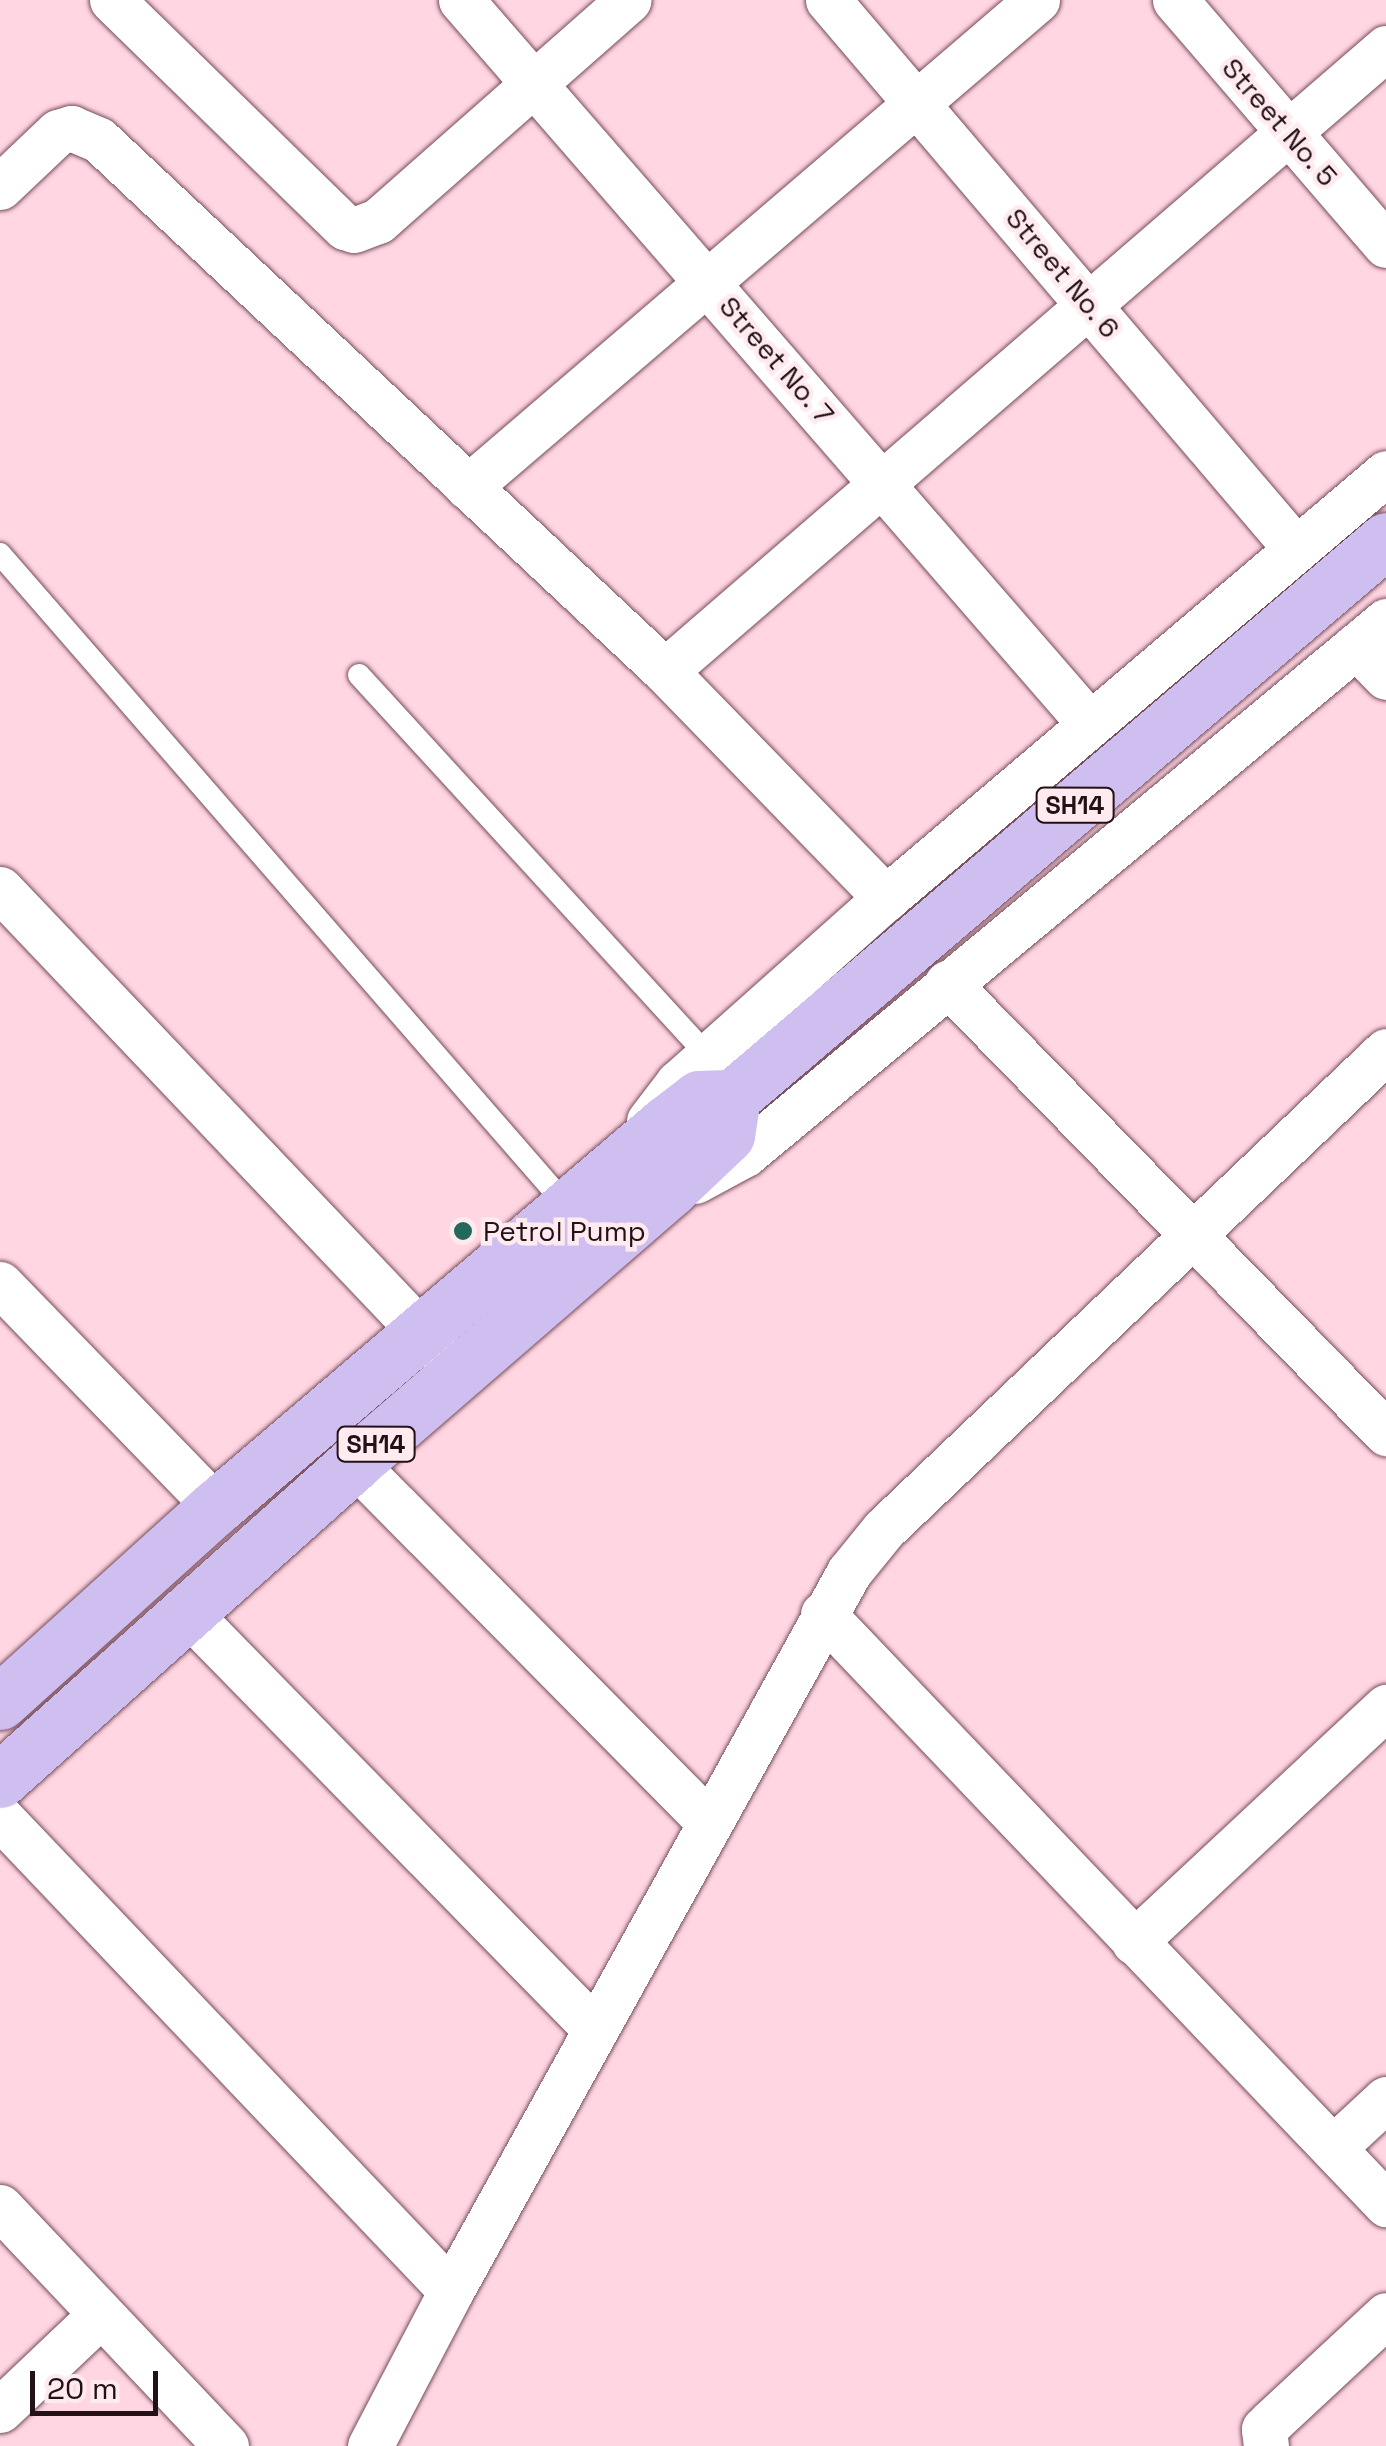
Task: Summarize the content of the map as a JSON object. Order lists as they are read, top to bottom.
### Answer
{
  "streets": {
    "main road": ["SH14"],
    "street": ["Street No. 5", "Street No. 6", "Street No. 7"]
  },
  "places": ["Petrol Pump"],
  "scale_bar": "20 m"
}
